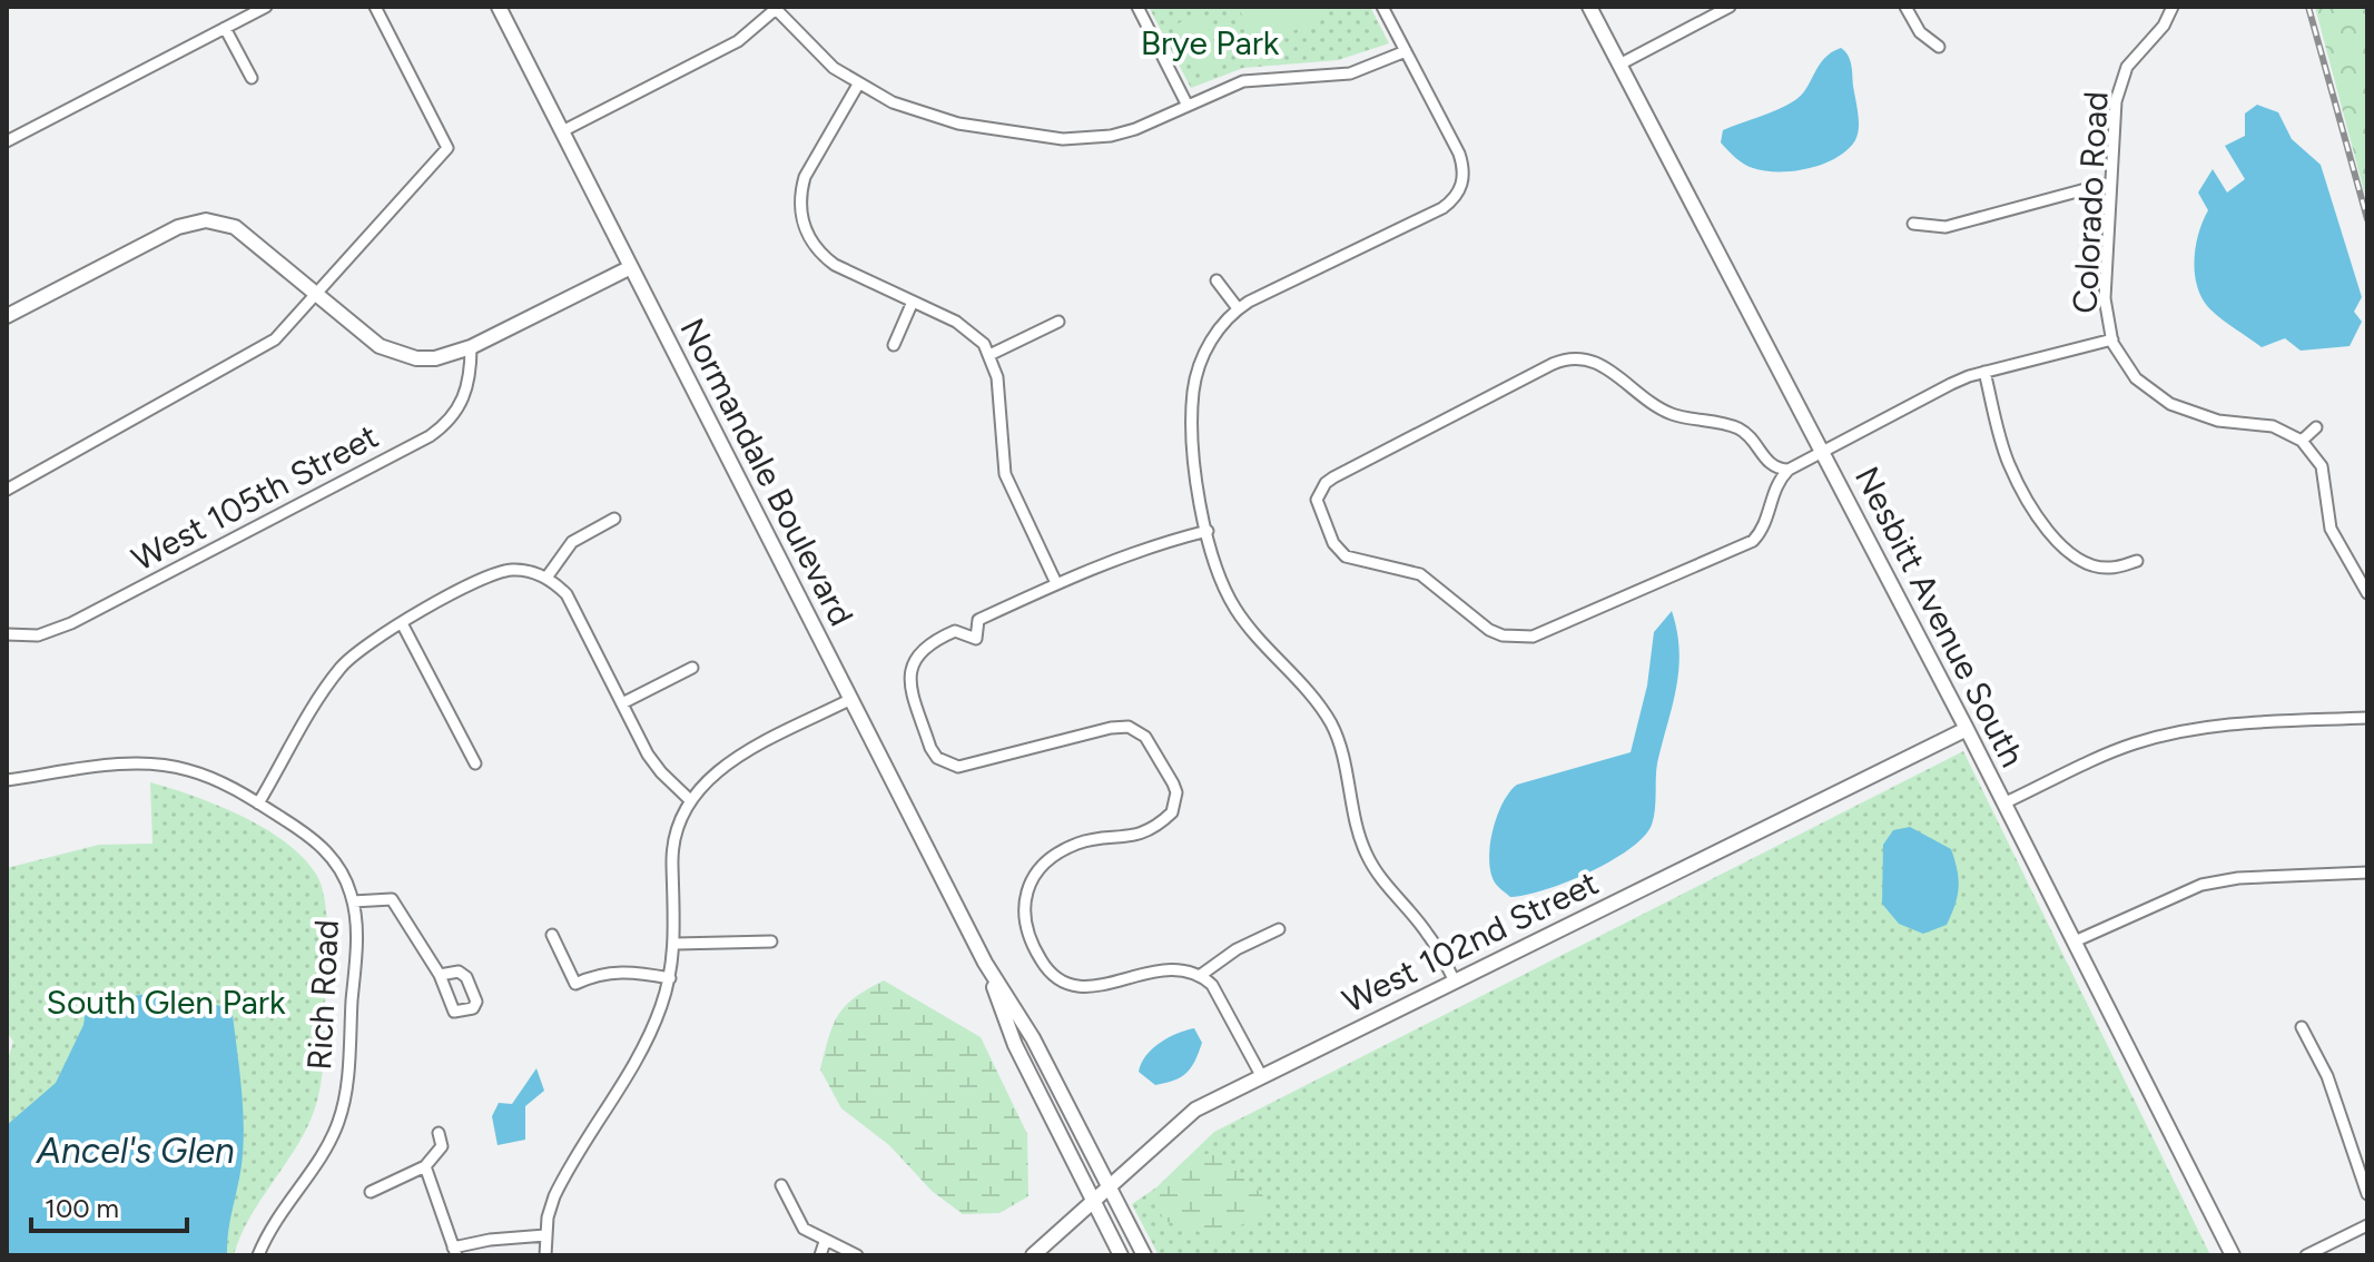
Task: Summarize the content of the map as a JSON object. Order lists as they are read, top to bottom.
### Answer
{
  "streets": {
    "street": [
      "Colorado Road",
      "Normandale Boulevard",
      "West 105th Street",
      "Nesbitt Avenue South",
      "West 102nd Street",
      "Rich Road"
    ]
  },
  "crossings": [
    ["Normandale Boulevard", "West 102nd Street"],
    ["Nesbitt Avenue South", "West 102nd Street"]
  ],
  "water": ["Ancel's Glen"],
  "parks": ["Brye Park", "South Glen Park"],
  "scale_bar": "100 m"
}
